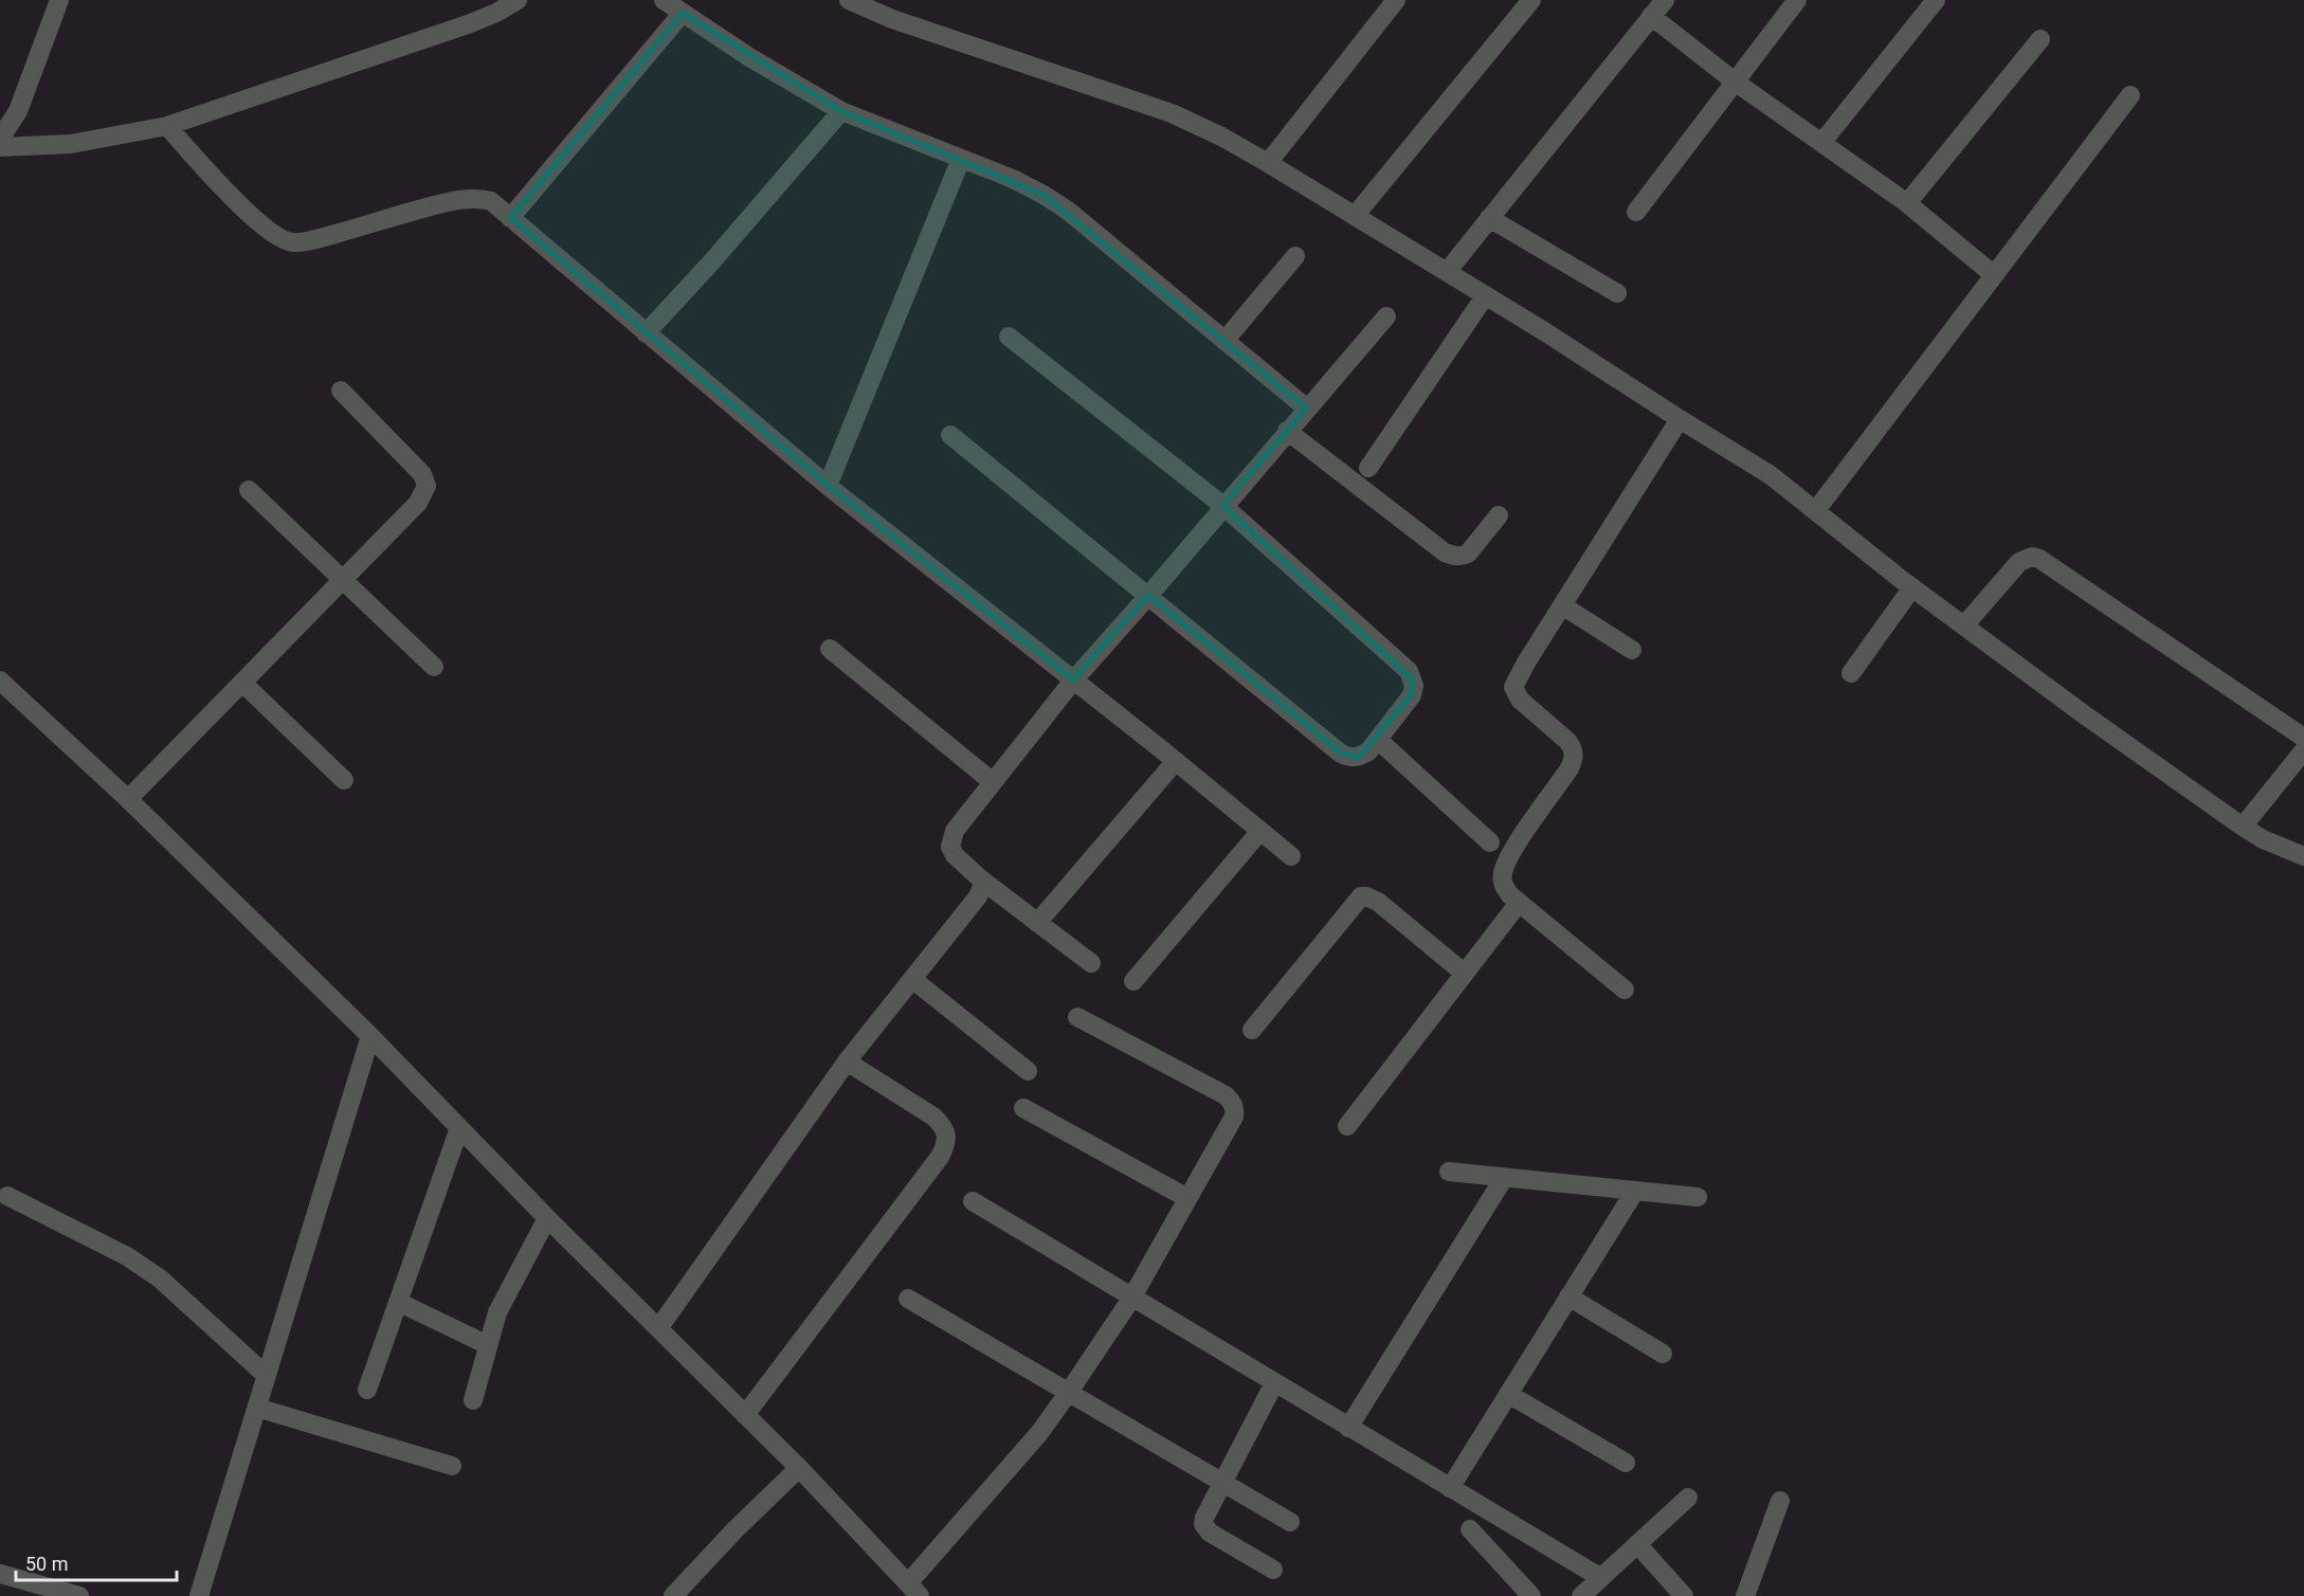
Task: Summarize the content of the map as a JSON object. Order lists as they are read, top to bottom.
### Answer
{
  "scale_bar": "50 m"
}
